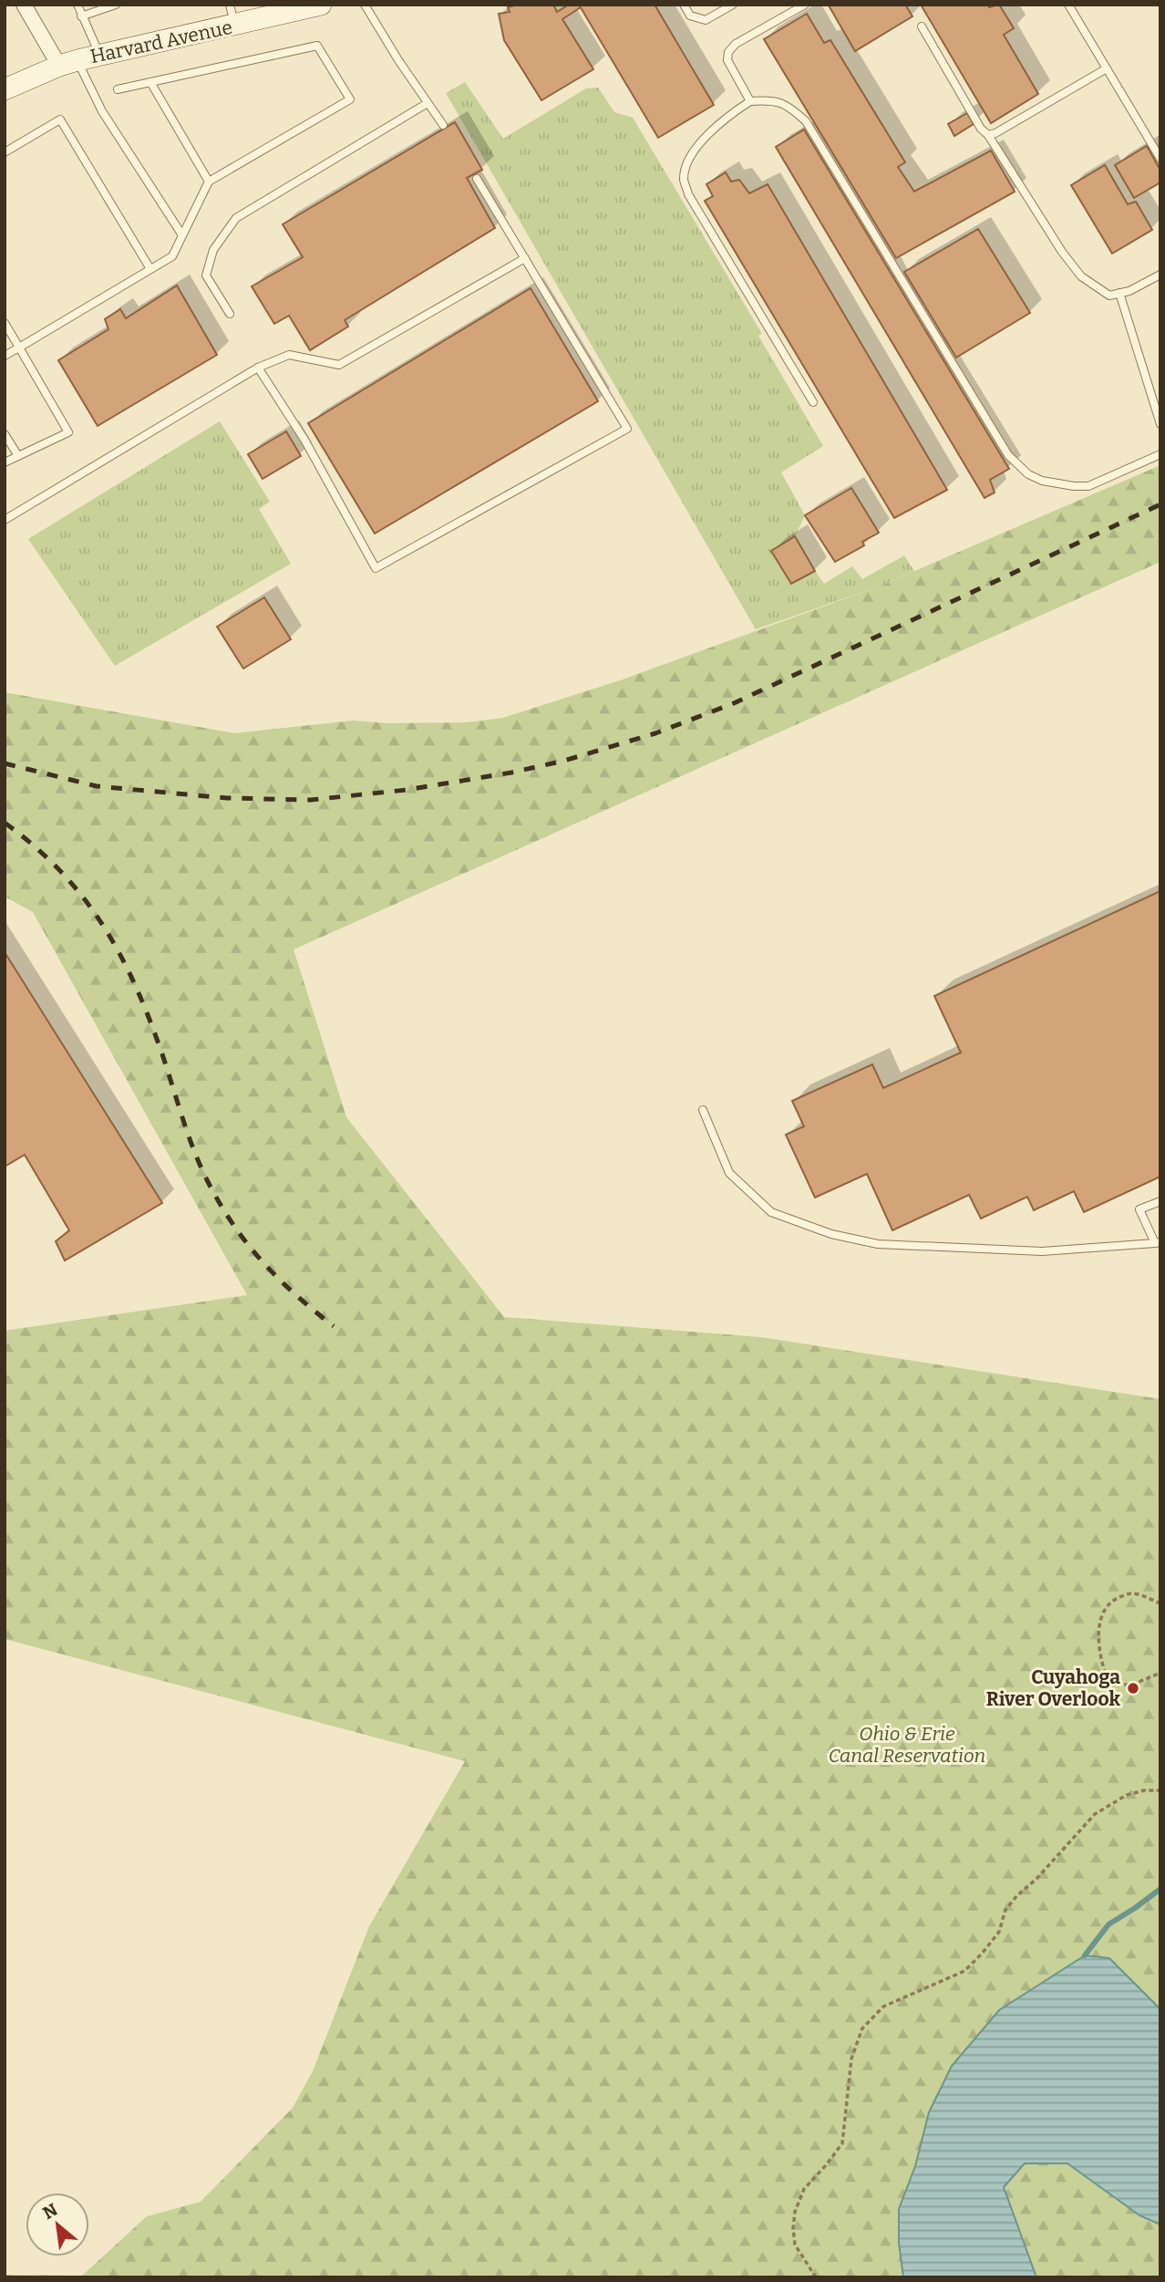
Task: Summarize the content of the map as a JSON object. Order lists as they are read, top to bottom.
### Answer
{
  "streets": {
    "main road": ["Harvard Avenue"]
  },
  "parks": ["Ohio & Erie Canal Reservation"],
  "places": ["Cuyahoga River Overlook"],
  "north": "top left"
}
